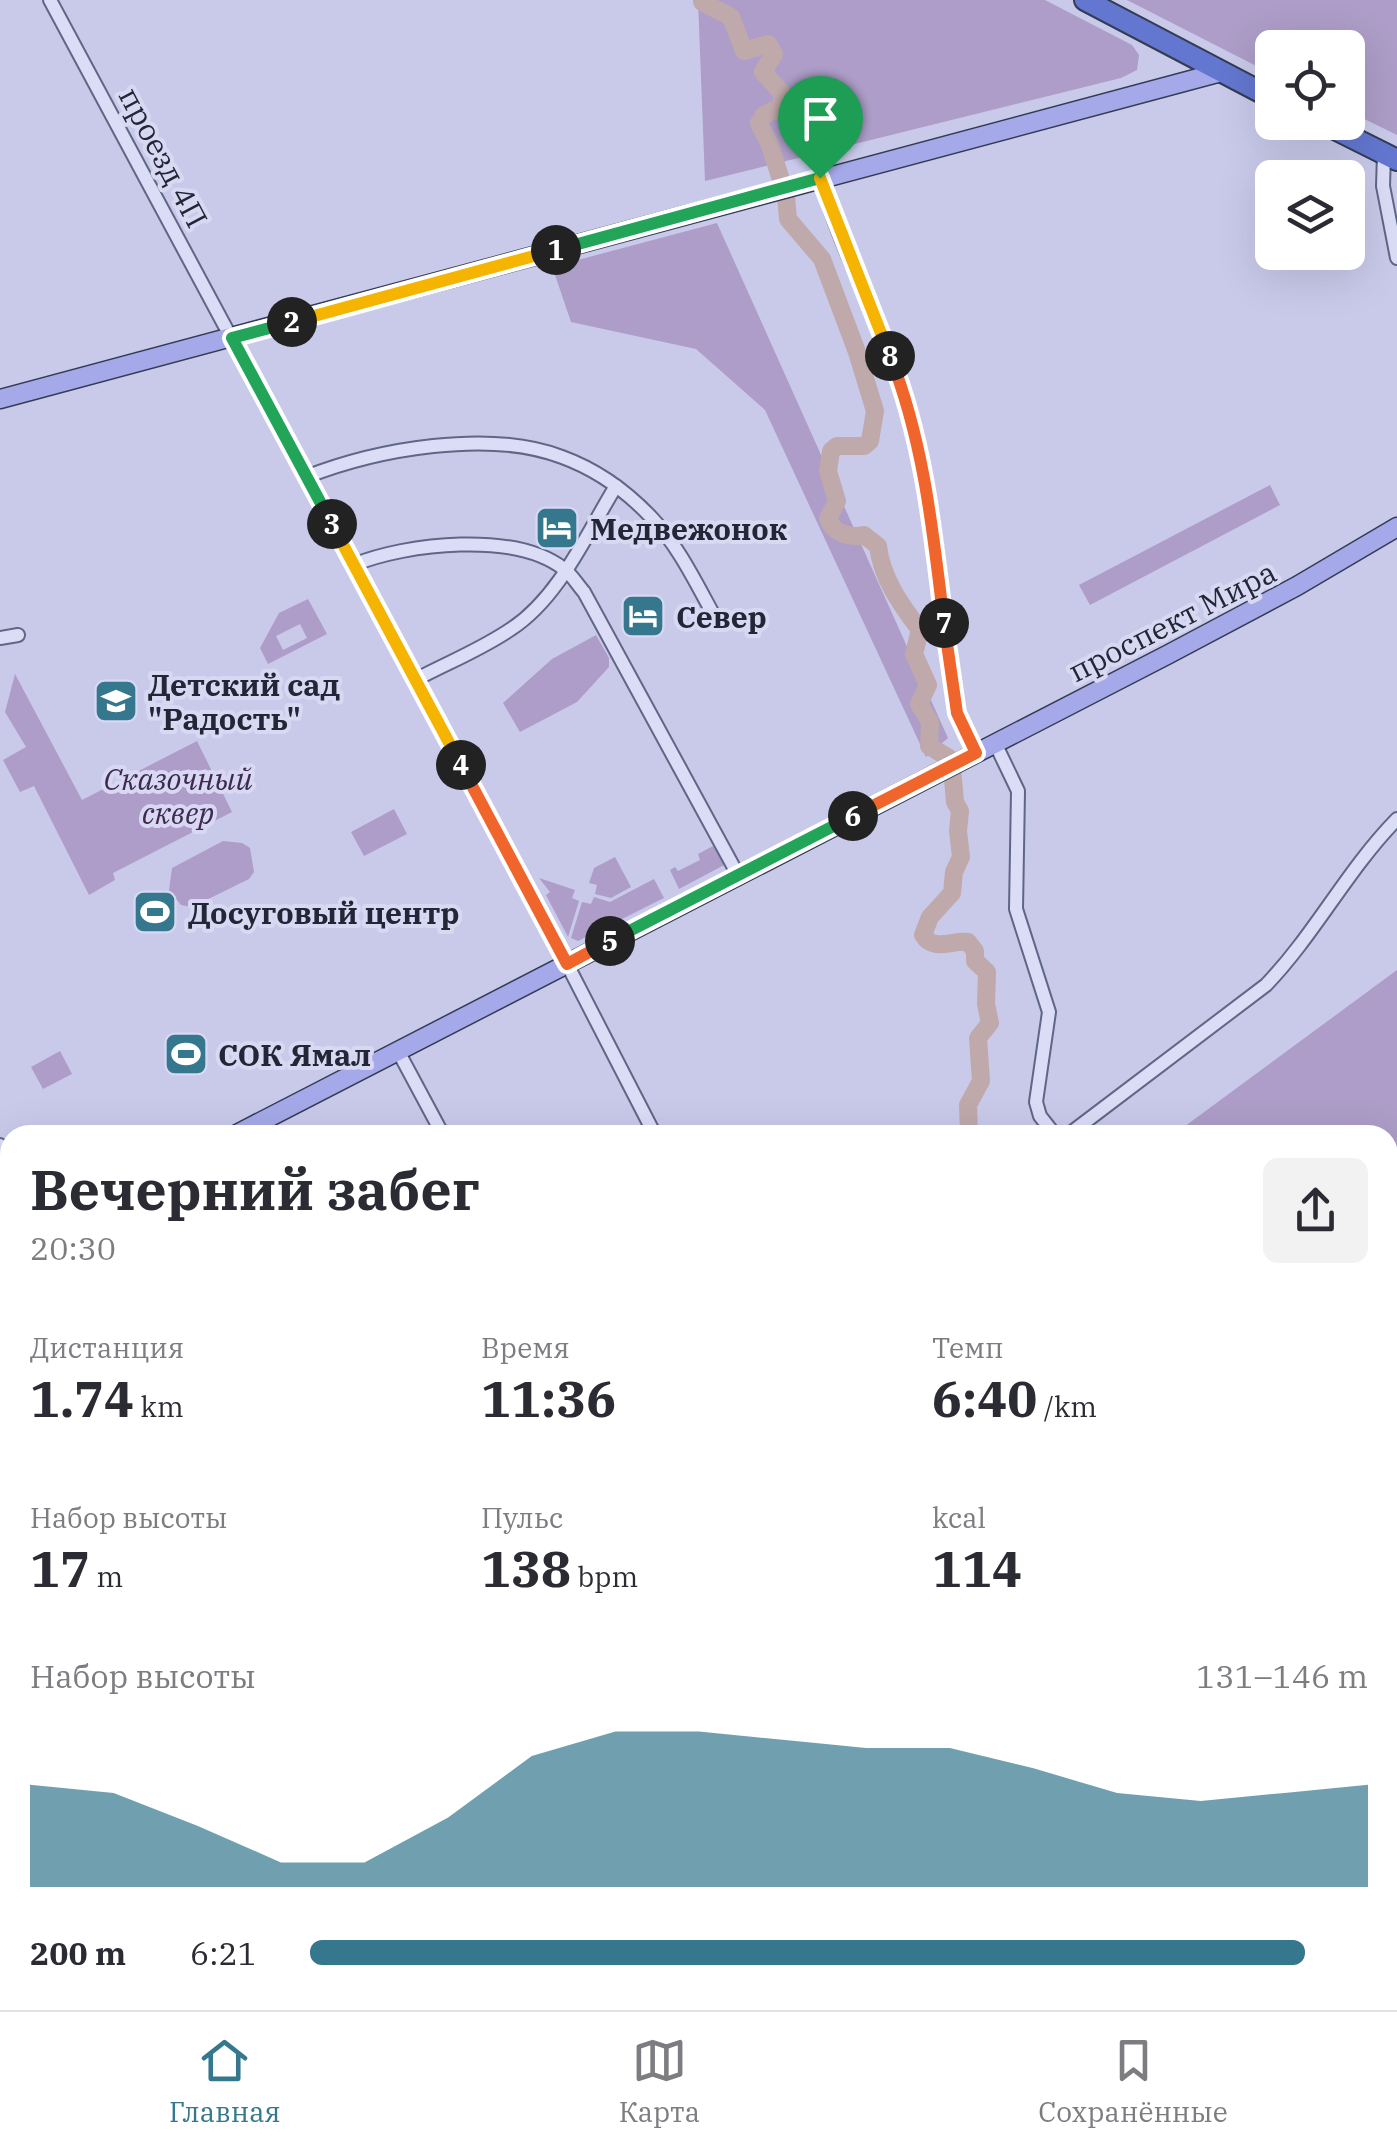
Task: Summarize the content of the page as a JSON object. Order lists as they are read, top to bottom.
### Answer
{
  "streets": {
    "main road": ["проспект Мира"],
    "street": ["проезд 4П"]
  },
  "parks": ["Сказочный сквер"],
  "places": {
    "hotel": ["Медвежонок", "Север"],
    "school or university": ["Детский сад \"Радость\""],
    "sports": ["Досуговый центр", "СОК Ямал"]
  },
  "page": {
    "pins": [
      "1",
      "2",
      "8",
      "3",
      "7",
      "4",
      "6",
      "5"
    ],
    "heading": ["Вечерний забег", "20:30"],
    "stats": [
      ["Дистанция", "1.74 km"],
      ["Время", "11:36"],
      ["Темп", "6:40 /km"],
      ["Набор высоты", "17 m"],
      ["Пульс", "138 bpm"],
      ["kcal", "114"]
    ],
    "chart": ["Набор высоты", "131–146 m"],
    "list": [
      {
        "name": "200 m",
        "note": "6:21"
      }
    ],
    "tabs": ["Главная", "Карта", "Сохранённые"]
  }
}
